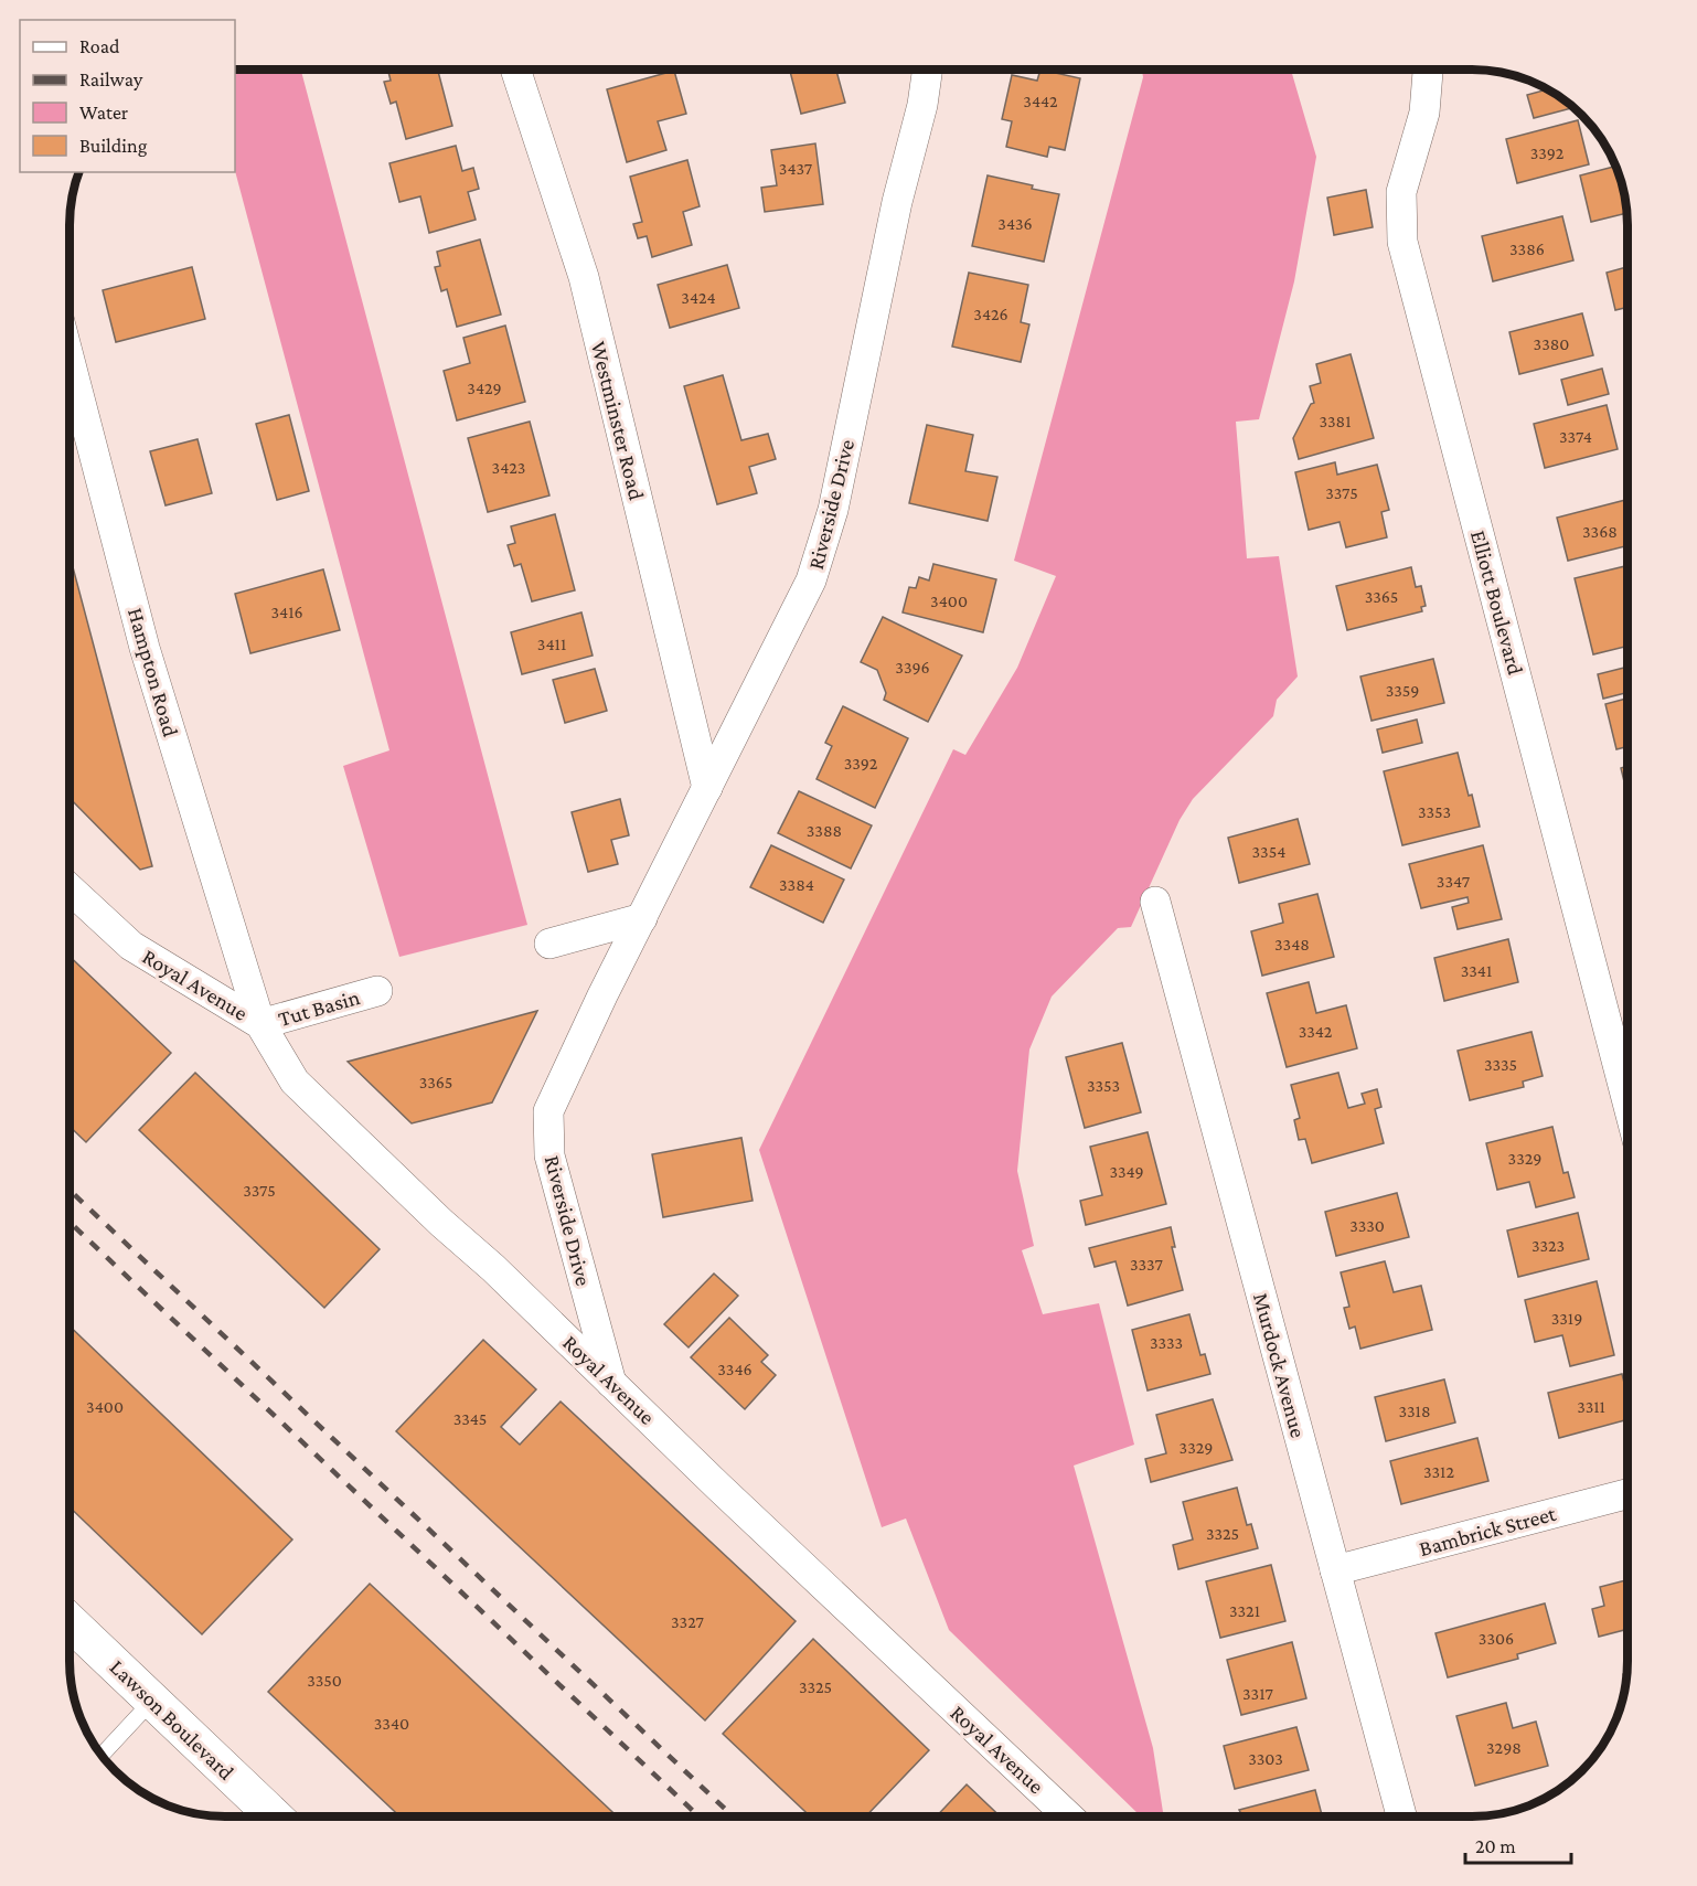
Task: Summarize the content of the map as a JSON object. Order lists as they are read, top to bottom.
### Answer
{
  "streets": {
    "main road": ["Lawson Boulevard"],
    "street": [
      "Westminster Road",
      "Riverside Drive",
      "Elliott Boulevard",
      "Hampton Road",
      "Royal Avenue",
      "Tut Basin",
      "Murdock Avenue",
      "Bambrick Street"
    ]
  },
  "crossings": [
    ["Westminster Road", "Riverside Drive"],
    ["Riverside Drive", "Royal Avenue"],
    ["Hampton Road", "Royal Avenue"],
    ["Hampton Road", "Tut Basin"],
    ["Royal Avenue", "Tut Basin"],
    ["Murdock Avenue", "Bambrick Street"]
  ],
  "house_numbers": [
    "3442",
    "3392",
    "3437",
    "3436",
    "3386",
    "3424",
    "3426",
    "3380",
    "3429",
    "3381",
    "3374",
    "3423",
    "3375",
    "3368",
    "3365",
    "3400",
    "3416",
    "3411",
    "3396",
    "3359",
    "3392",
    "3353",
    "3388",
    "3354",
    "3347",
    "3384",
    "3348",
    "3341",
    "3342",
    "3335",
    "3365",
    "3353",
    "3329",
    "3349",
    "3375",
    "3330",
    "3323",
    "3337",
    "3319",
    "3333",
    "3346",
    "3400",
    "3311",
    "3318",
    "3345",
    "3329",
    "3312",
    "3325",
    "3321",
    "3327",
    "3306",
    "3350",
    "3325",
    "3317",
    "3340",
    "3298",
    "3303"
  ],
  "legend": [
    "Road",
    "Railway",
    "Water",
    "Building"
  ],
  "scale_bar": "20 m"
}
